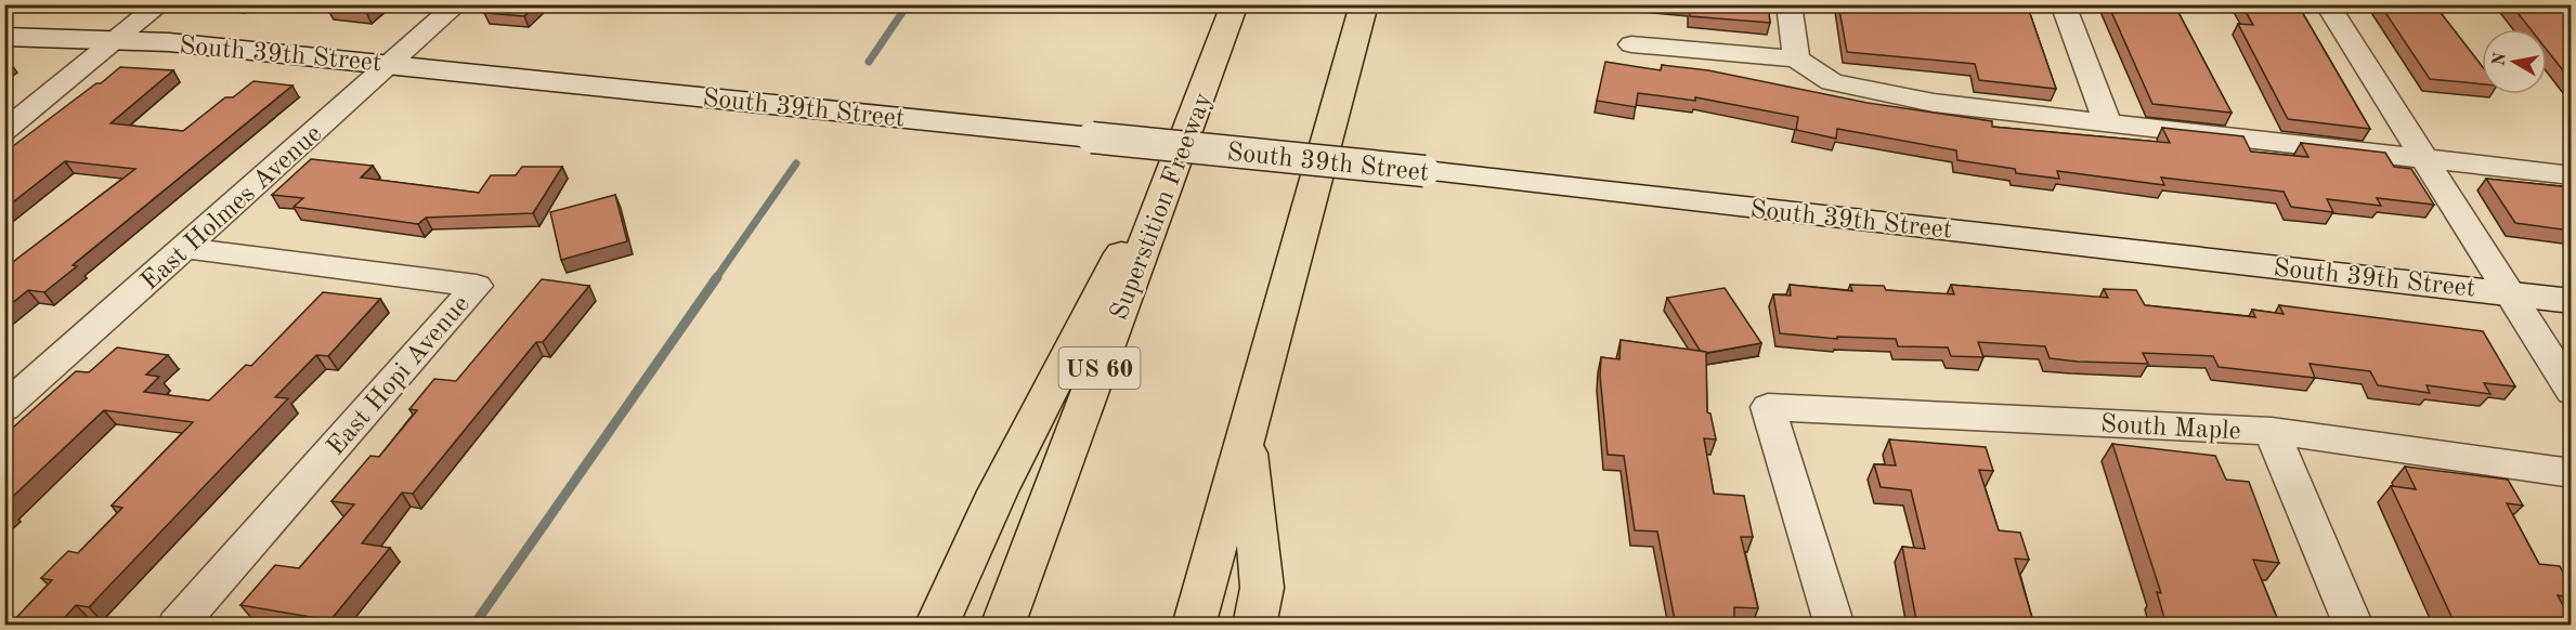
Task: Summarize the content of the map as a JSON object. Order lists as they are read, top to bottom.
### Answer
{
  "streets": {
    "highway": ["Superstition Freeway", "US 60"],
    "street": [
      "South 39th Street",
      "East Holmes Avenue",
      "East Hopi Avenue",
      "South Maple"
    ]
  },
  "crossings": [
    ["South 39th Street", "East Holmes Avenue"],
    ["East Holmes Avenue", "East Hopi Avenue"]
  ],
  "north": "left"
}
